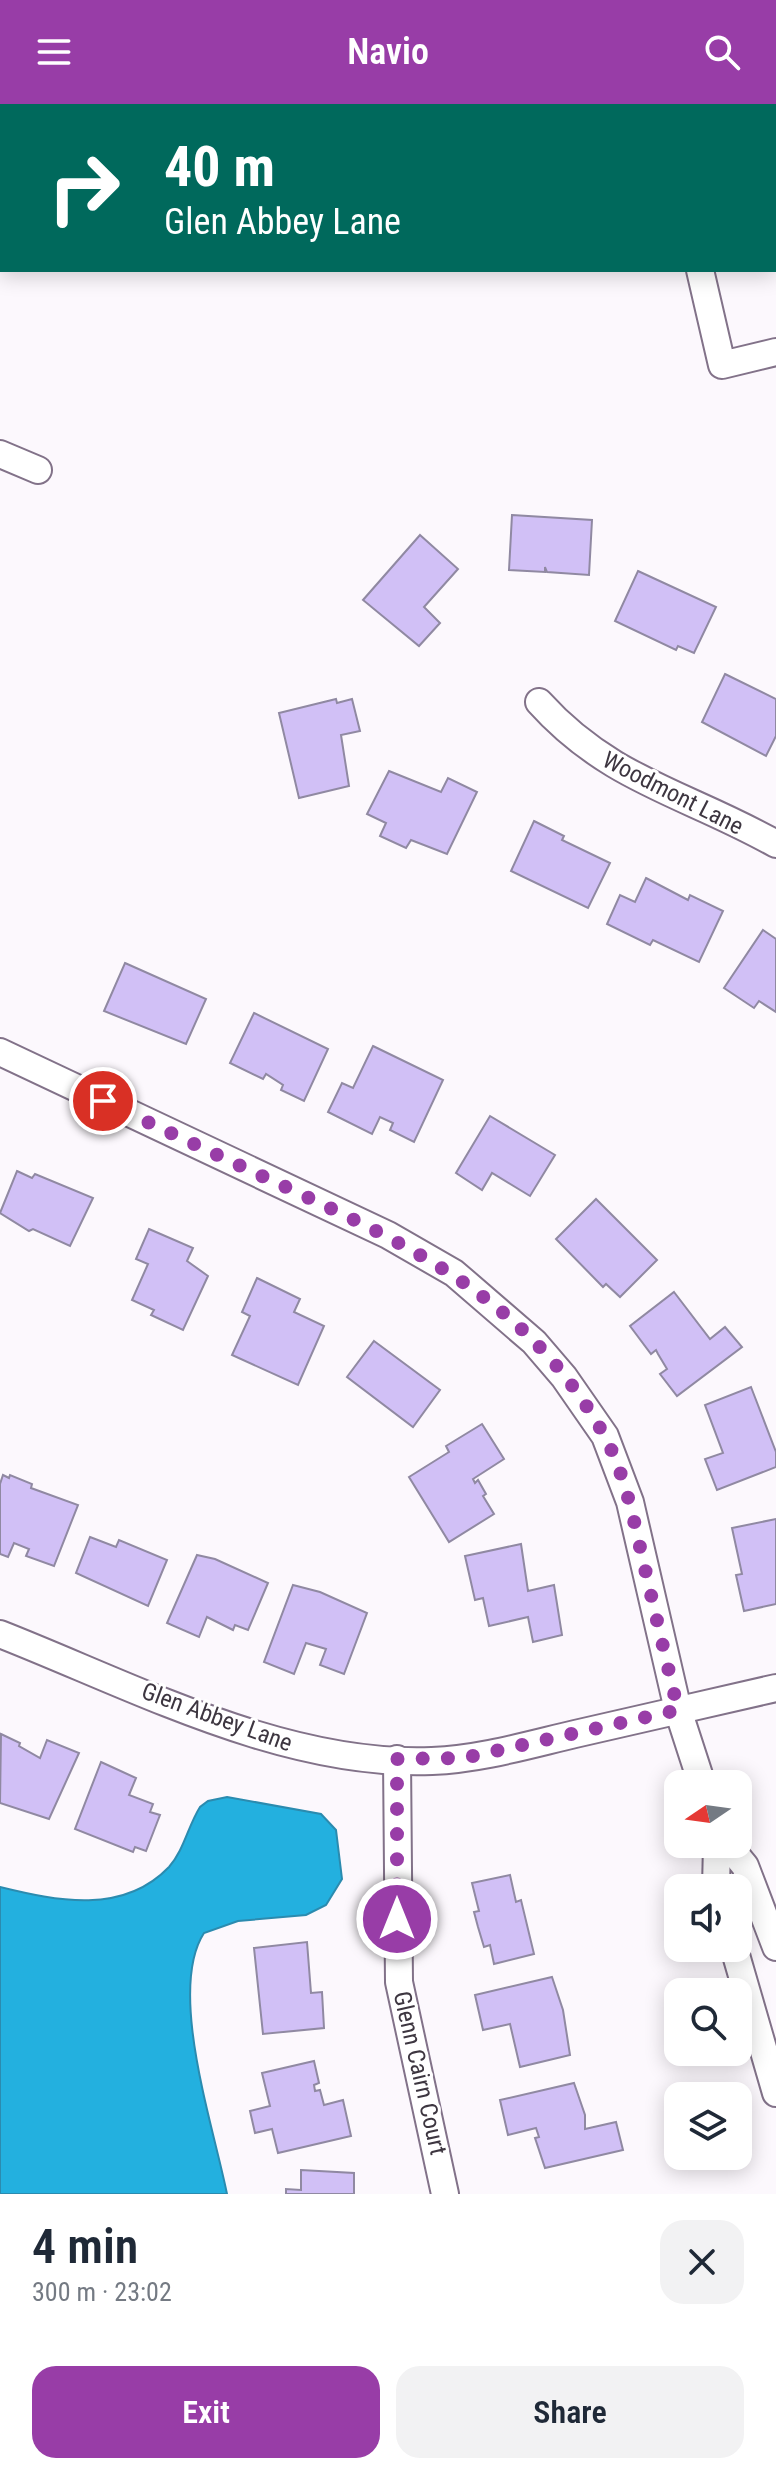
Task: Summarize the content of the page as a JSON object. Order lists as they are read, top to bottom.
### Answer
{
  "streets": {
    "street": ["Woodmont Lane", "Glen Abbey Lane", "Glenn Cairn Court"]
  },
  "crossings": [
    ["Glen Abbey Lane", "Glenn Cairn Court"]
  ],
  "north": "left",
  "page": {
    "header": "Navio",
    "turn": ["40 m", "Glen Abbey Lane"],
    "heading": ["4 min", "300 m · 23:02"],
    "buttons": ["Exit", "Share"]
  }
}
